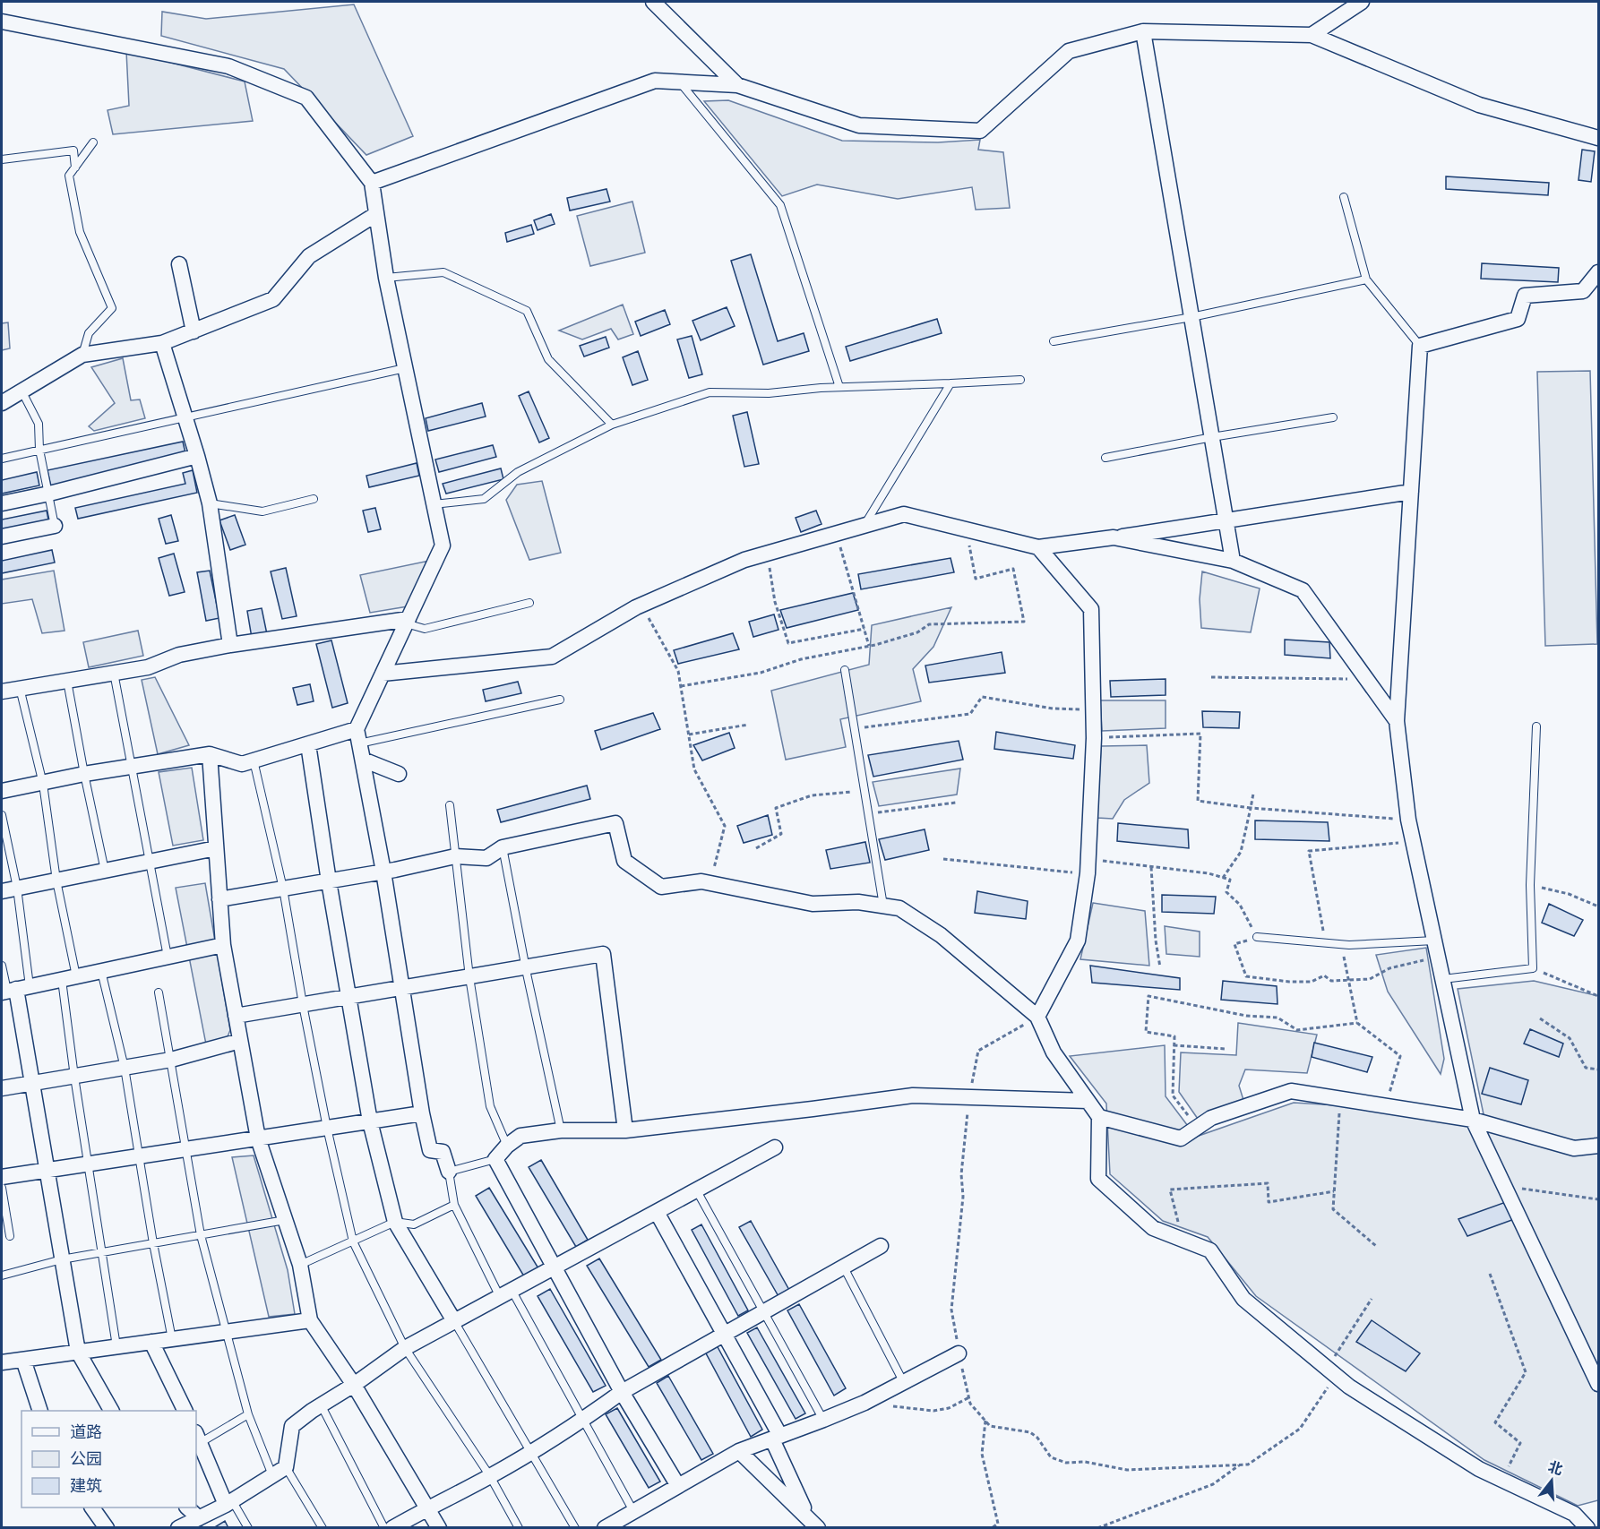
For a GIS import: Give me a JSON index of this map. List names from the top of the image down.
{
  "legend": ["道路", "公园", "建筑"],
  "north": "top"
}
